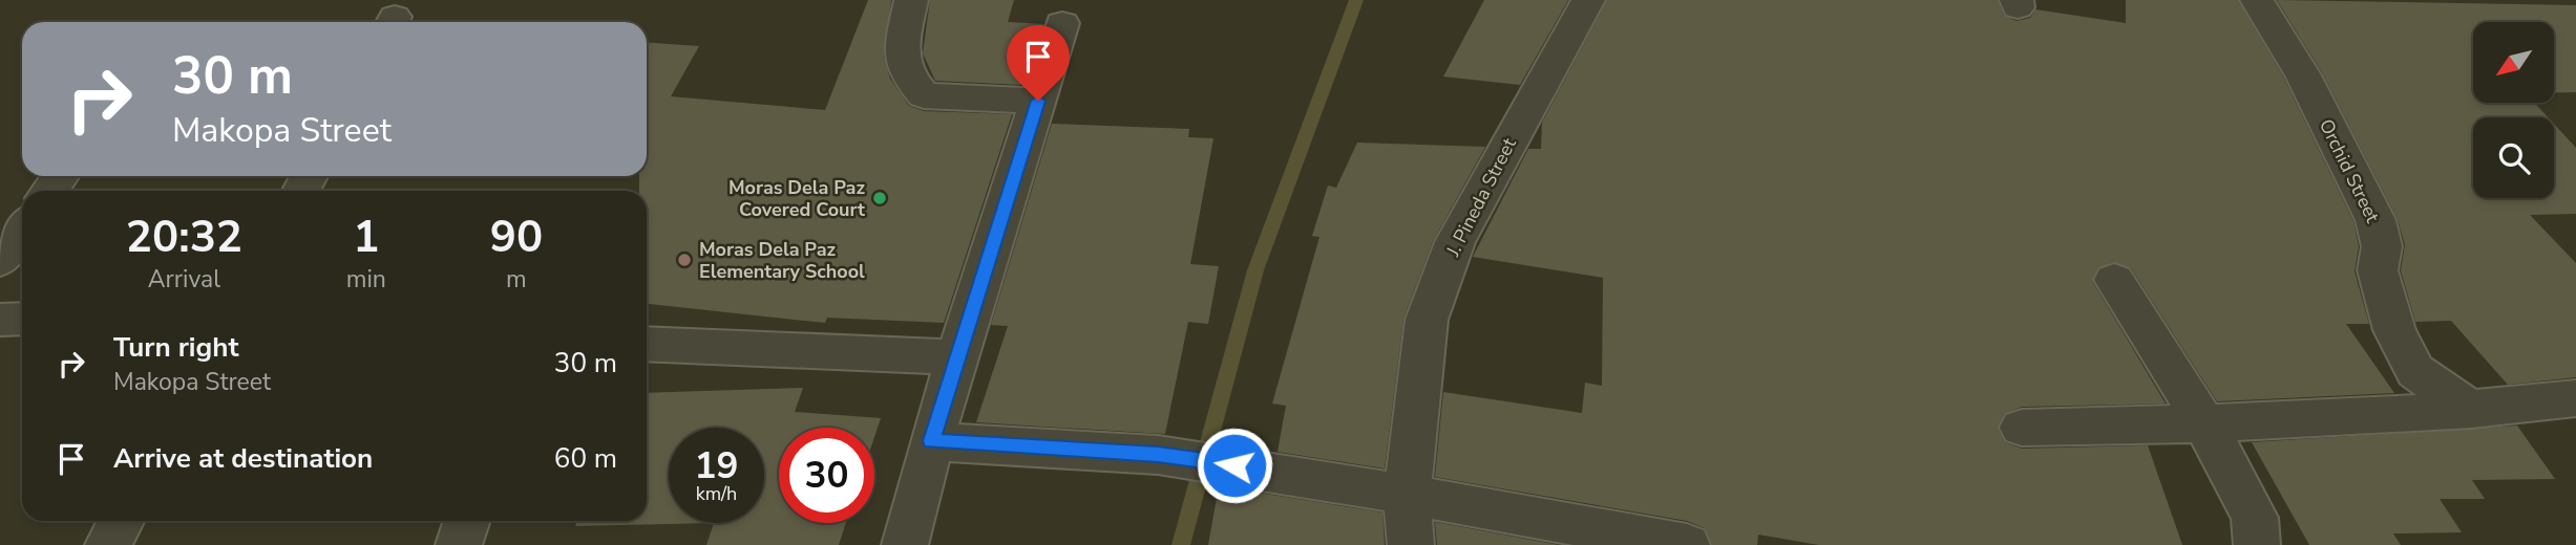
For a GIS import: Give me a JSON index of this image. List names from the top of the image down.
{
  "streets": {
    "street": ["Orchid Street", "J. Pineda Street"]
  },
  "places": ["Moras Dela Paz Covered Court", "Moras Dela Paz Elementary School"],
  "north": "bottom left",
  "page": {
    "turn": ["30 m", "Makopa Street"],
    "eta": [
      "20:32",
      "Arrival",
      "1",
      "min",
      "90",
      "m"
    ],
    "list": [
      {
        "name": "Turn right",
        "note": "Makopa Street",
        "value": "30 m"
      },
      {
        "name": "Arrive at destination",
        "value": "60 m"
      }
    ],
    "speed": "19 km/h",
    "limit": "30"
  }
}
